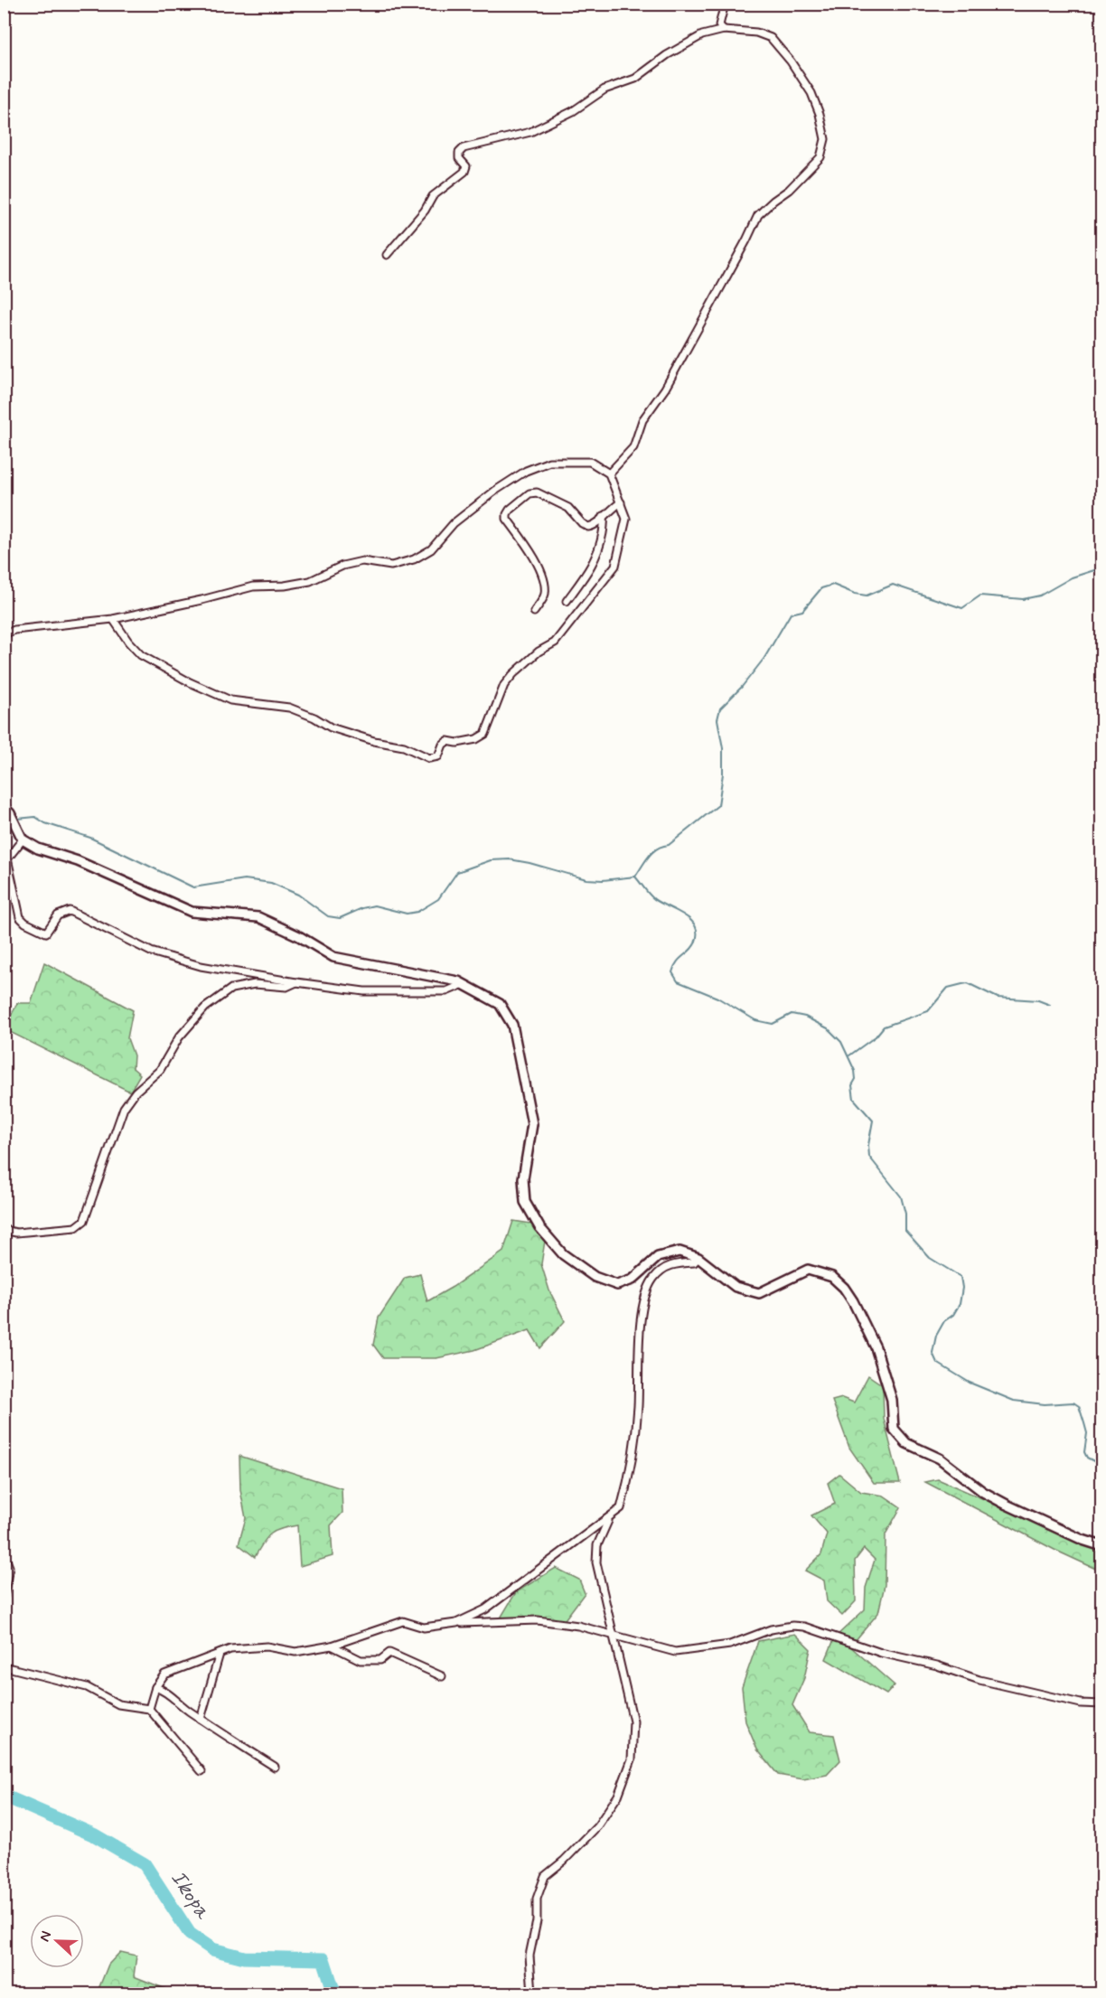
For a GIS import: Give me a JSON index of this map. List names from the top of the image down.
{
  "water": ["Ikopa"],
  "north": "left"
}
